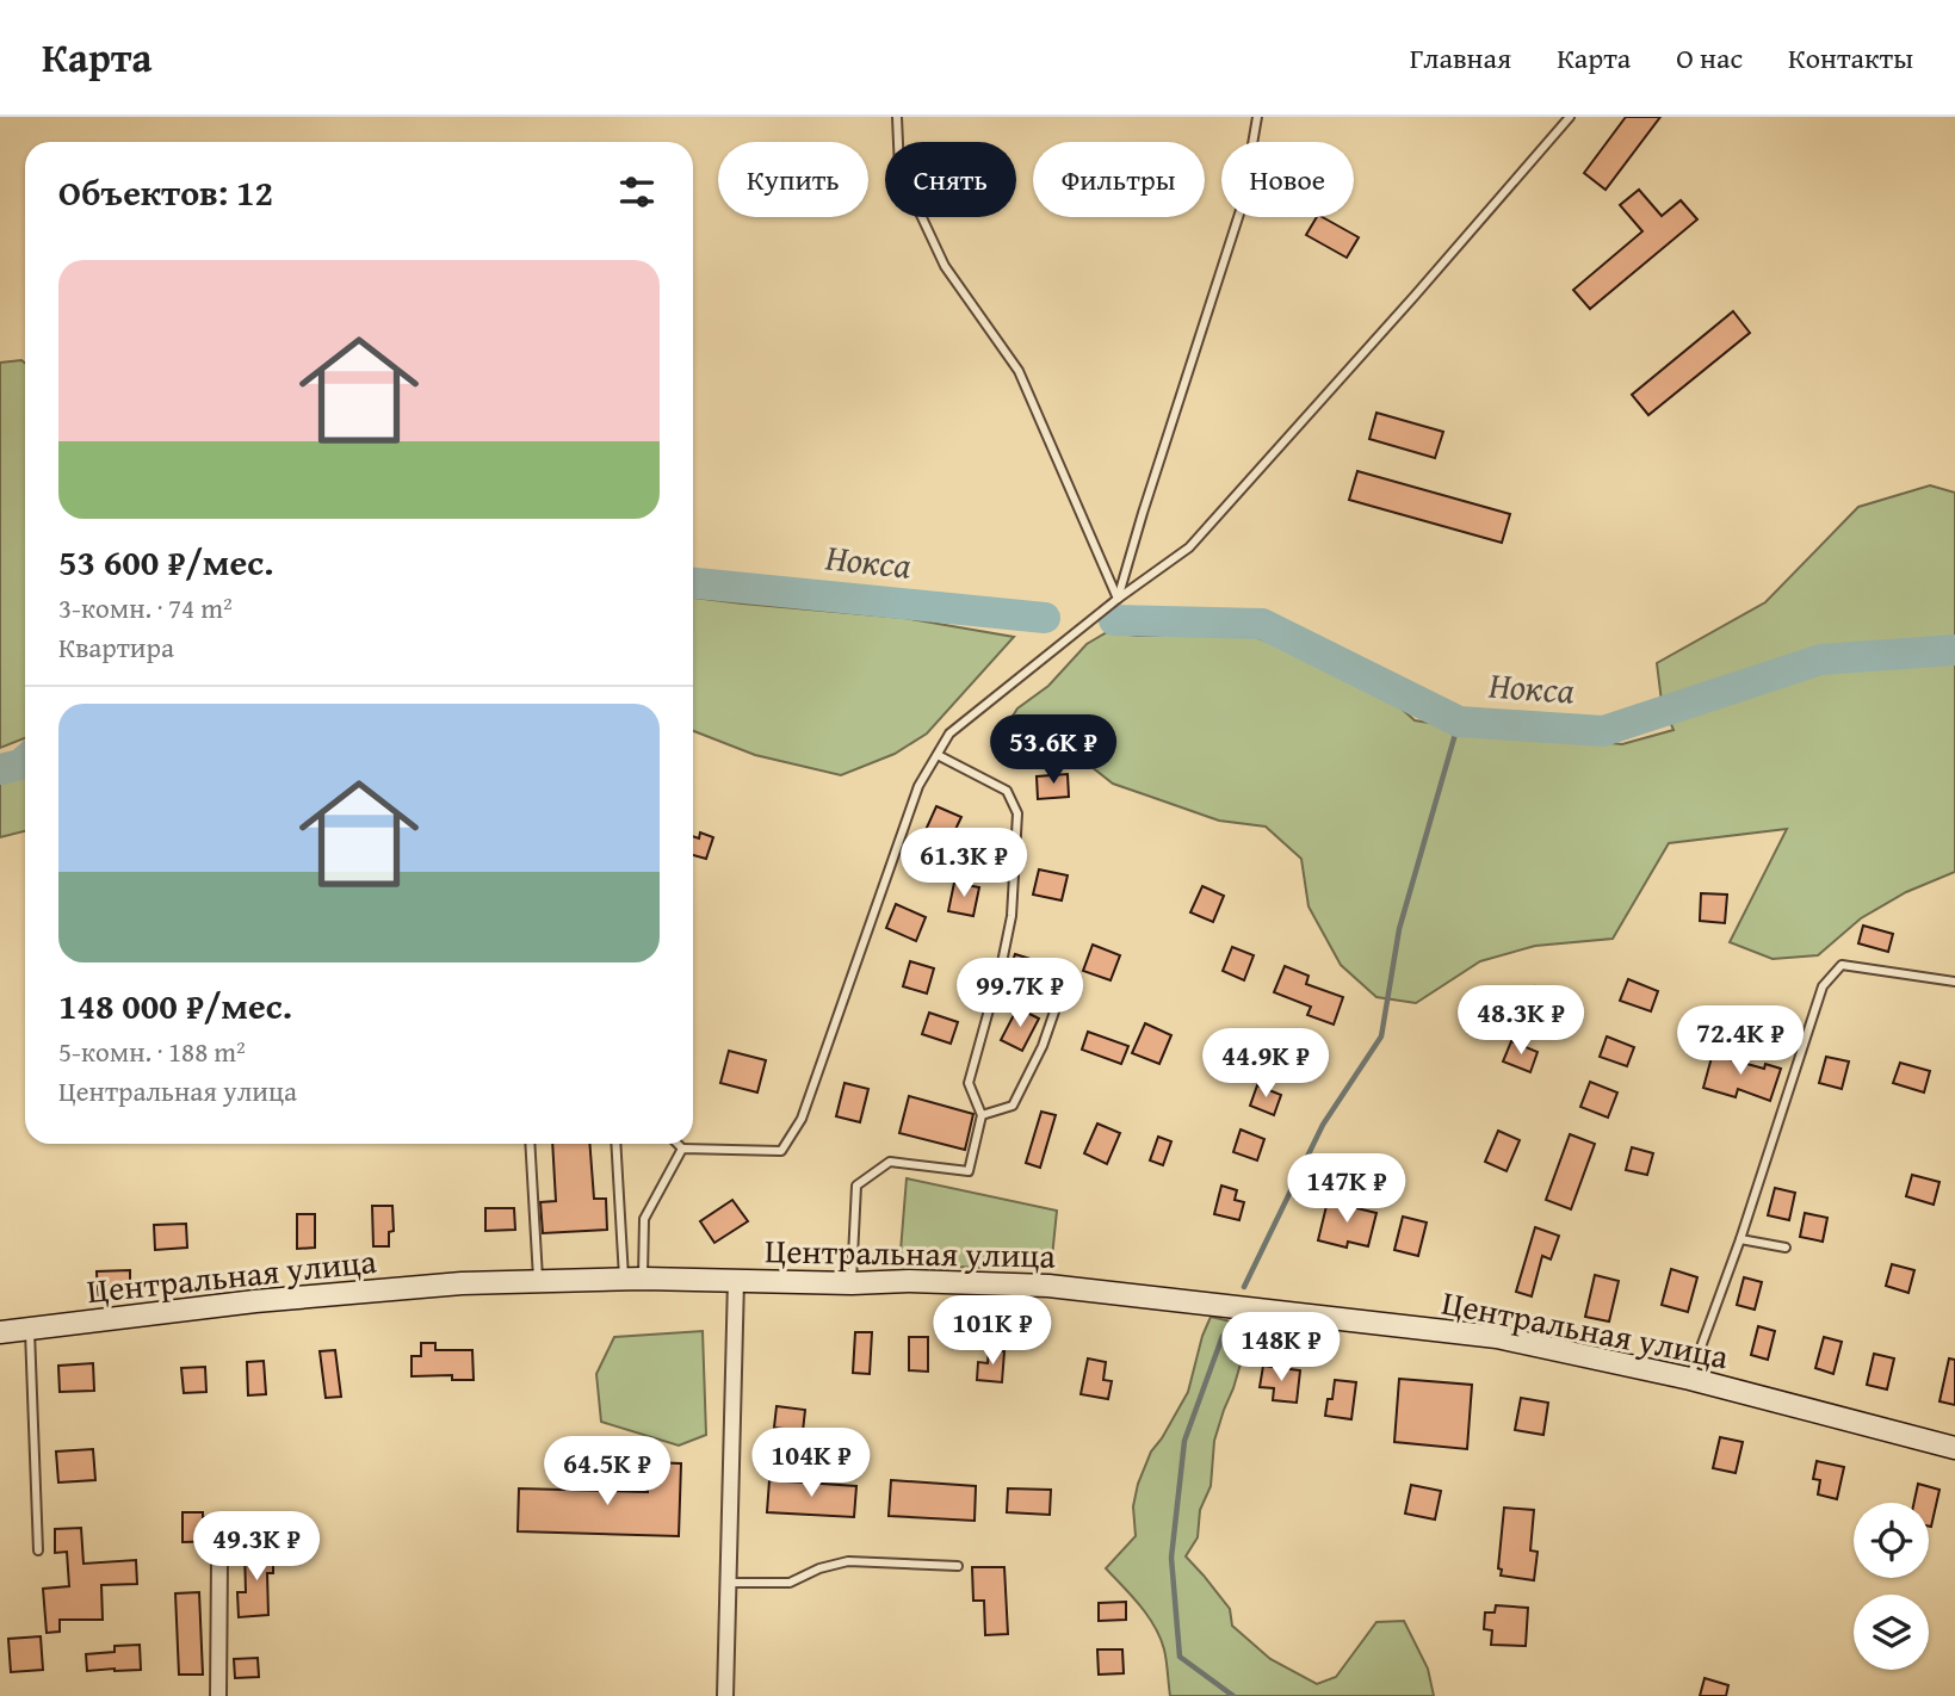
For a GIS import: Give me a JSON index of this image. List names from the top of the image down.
{
  "streets": {
    "street": ["Центральная улица"]
  },
  "water": ["Нокса"],
  "page": {
    "header": "Карта",
    "nav": [
      "Главная",
      "Карта",
      "О нас",
      "Контакты"
    ],
    "chip": [
      "Купить",
      "Снять",
      "Фильтры",
      "Новое"
    ],
    "heading": "Объектов: 12",
    "list": [
      {
        "name": "53 600 ₽/мес.",
        "note": "3-комн. · 74 m² · Квартира"
      },
      {
        "name": "148 000 ₽/мес.",
        "note": "5-комн. · 188 m² · Центральная улица"
      }
    ],
    "price": [
      "53.6K ₽",
      "61.3K ₽",
      "99.7K ₽",
      "48.3K ₽",
      "72.4K ₽",
      "44.9K ₽",
      "147K ₽",
      "101K ₽",
      "148K ₽",
      "104K ₽",
      "64.5K ₽",
      "49.3K ₽"
    ]
  }
}
